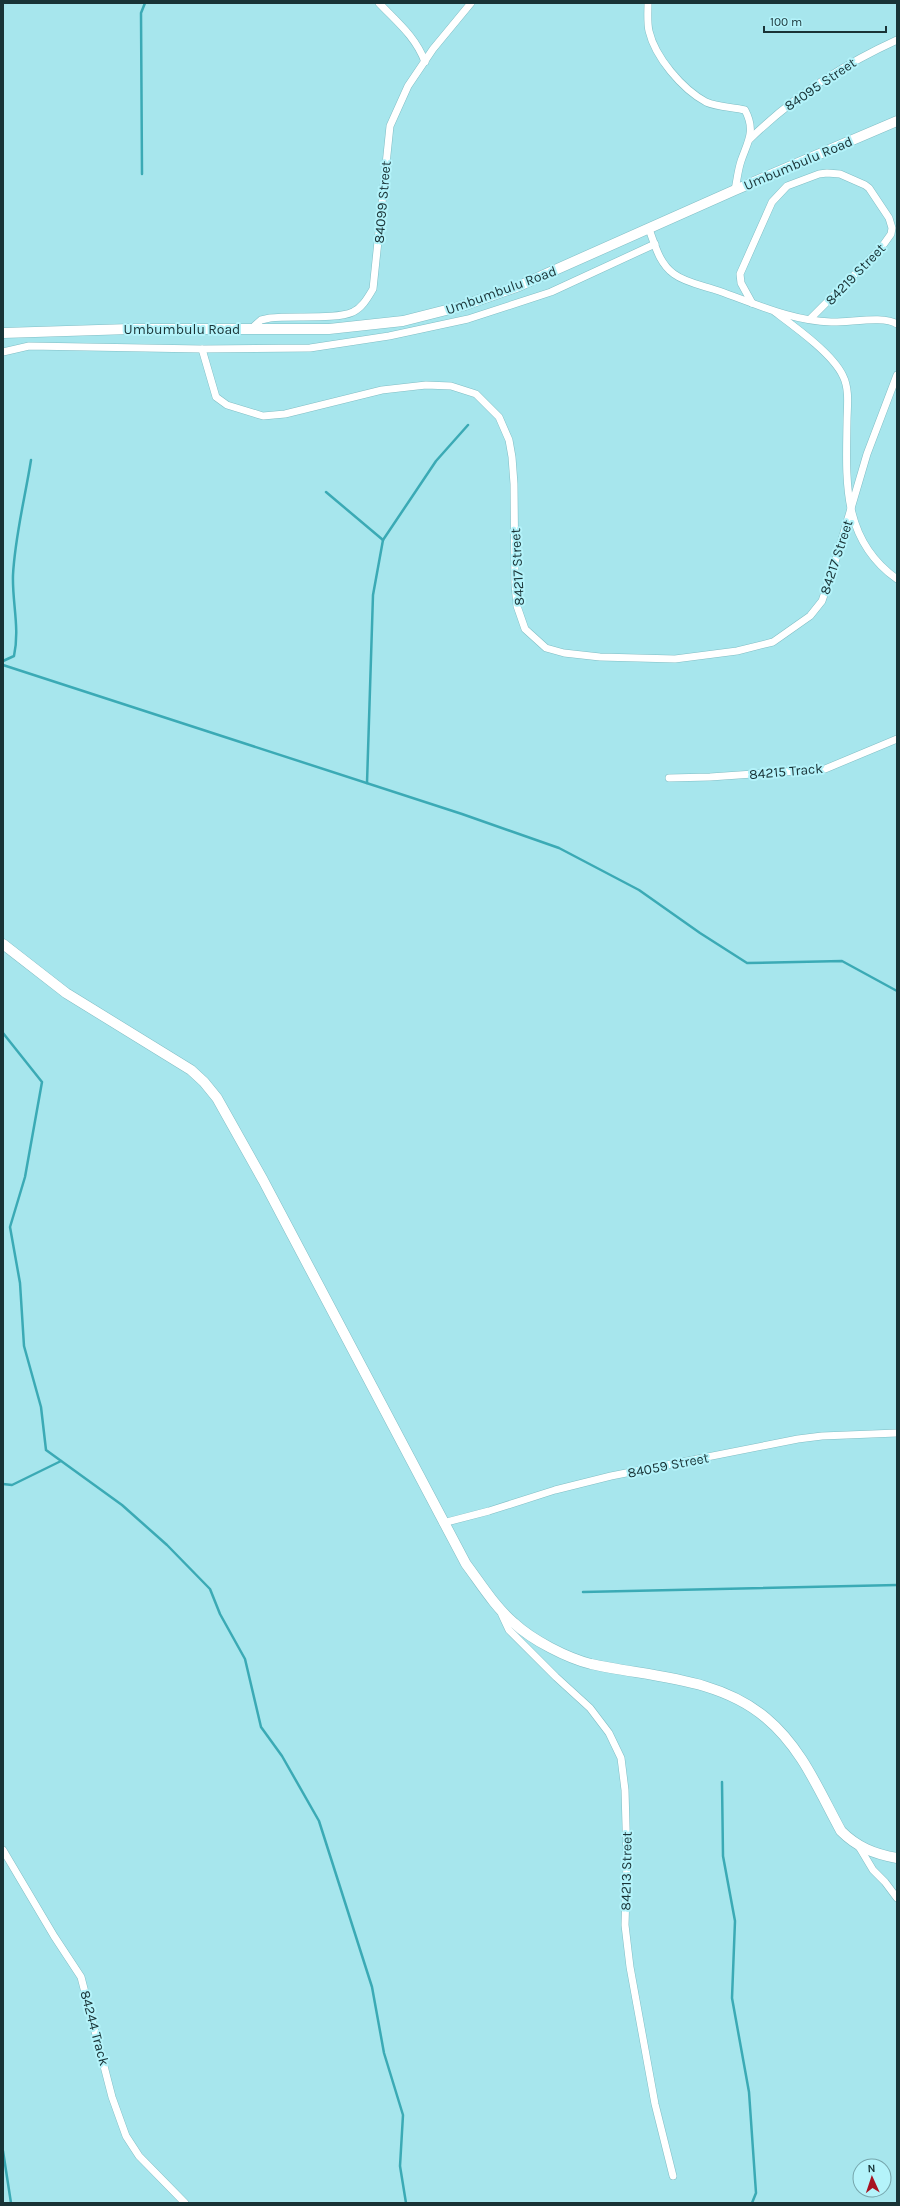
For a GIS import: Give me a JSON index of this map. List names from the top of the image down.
{
  "streets": {
    "street": [
      "84095 Street",
      "Umbumbulu Road",
      "84099 Street",
      "84219 Street",
      "84217 Street",
      "84215 Track",
      "84059 Street",
      "84213 Street",
      "84244 Track"
    ]
  },
  "crossings": [
    ["Umbumbulu Road", "84099 Street"]
  ],
  "scale_bar": "100 m",
  "north": "top"
}
